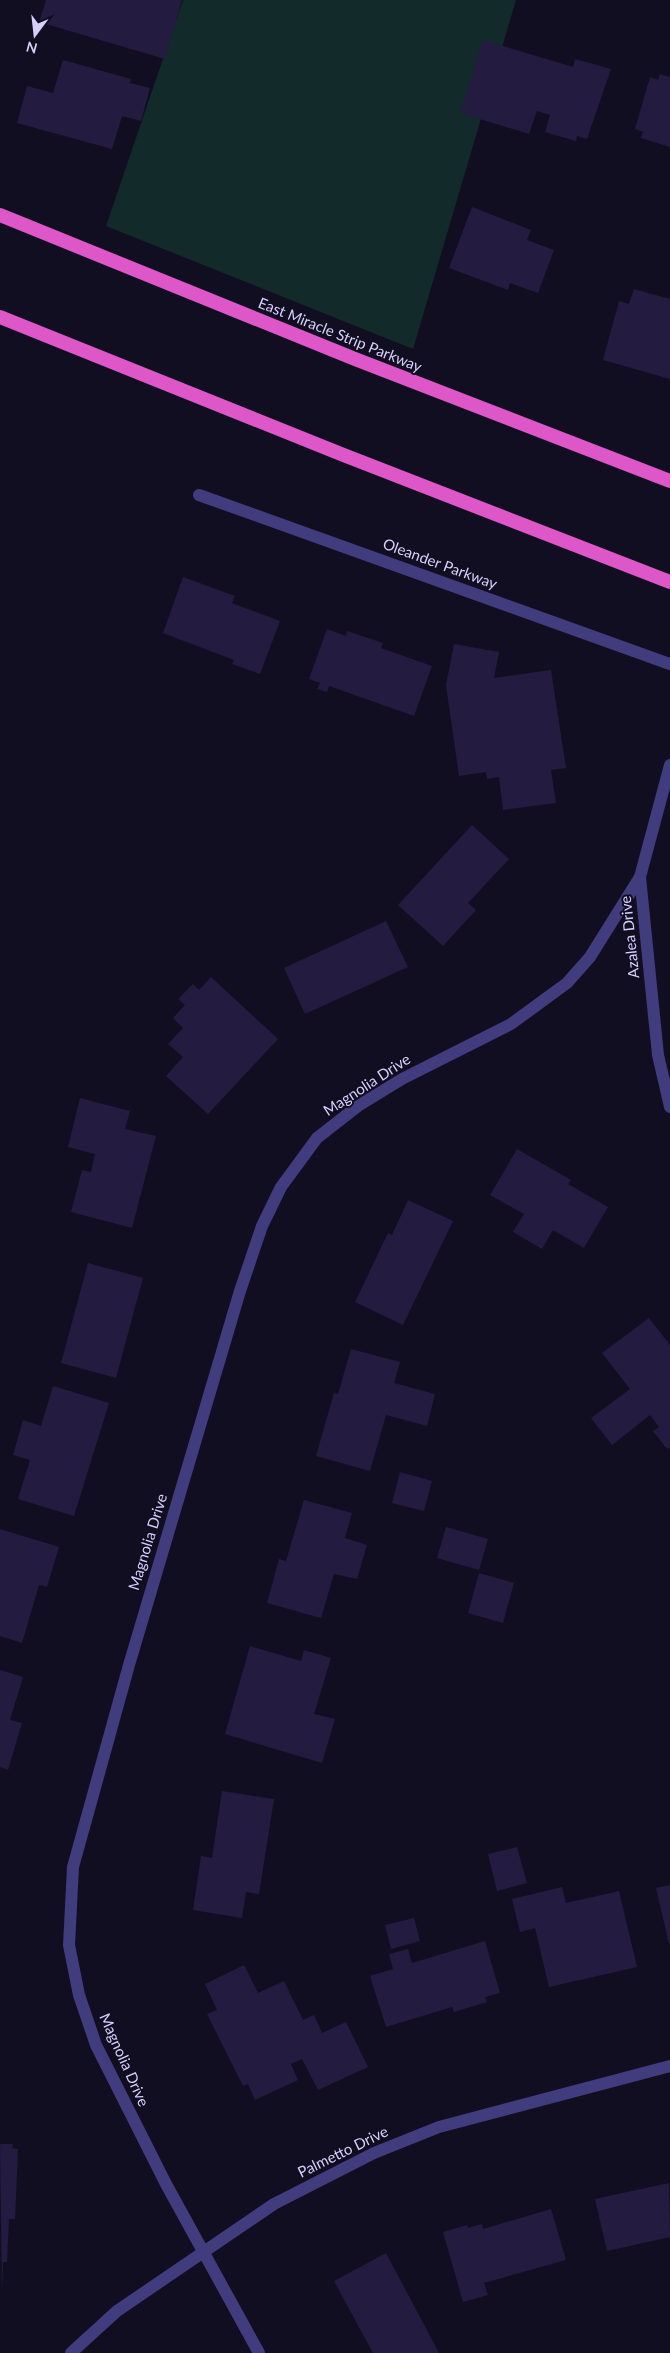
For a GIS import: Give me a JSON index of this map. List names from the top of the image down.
{
  "streets": {
    "highway": ["East Miracle Strip Parkway"],
    "street": [
      "Oleander Parkway",
      "Azalea Drive",
      "Magnolia Drive",
      "Palmetto Drive"
    ]
  },
  "crossings": [
    ["Azalea Drive", "Magnolia Drive"],
    ["Magnolia Drive", "Palmetto Drive"]
  ],
  "north": "bottom"
}
